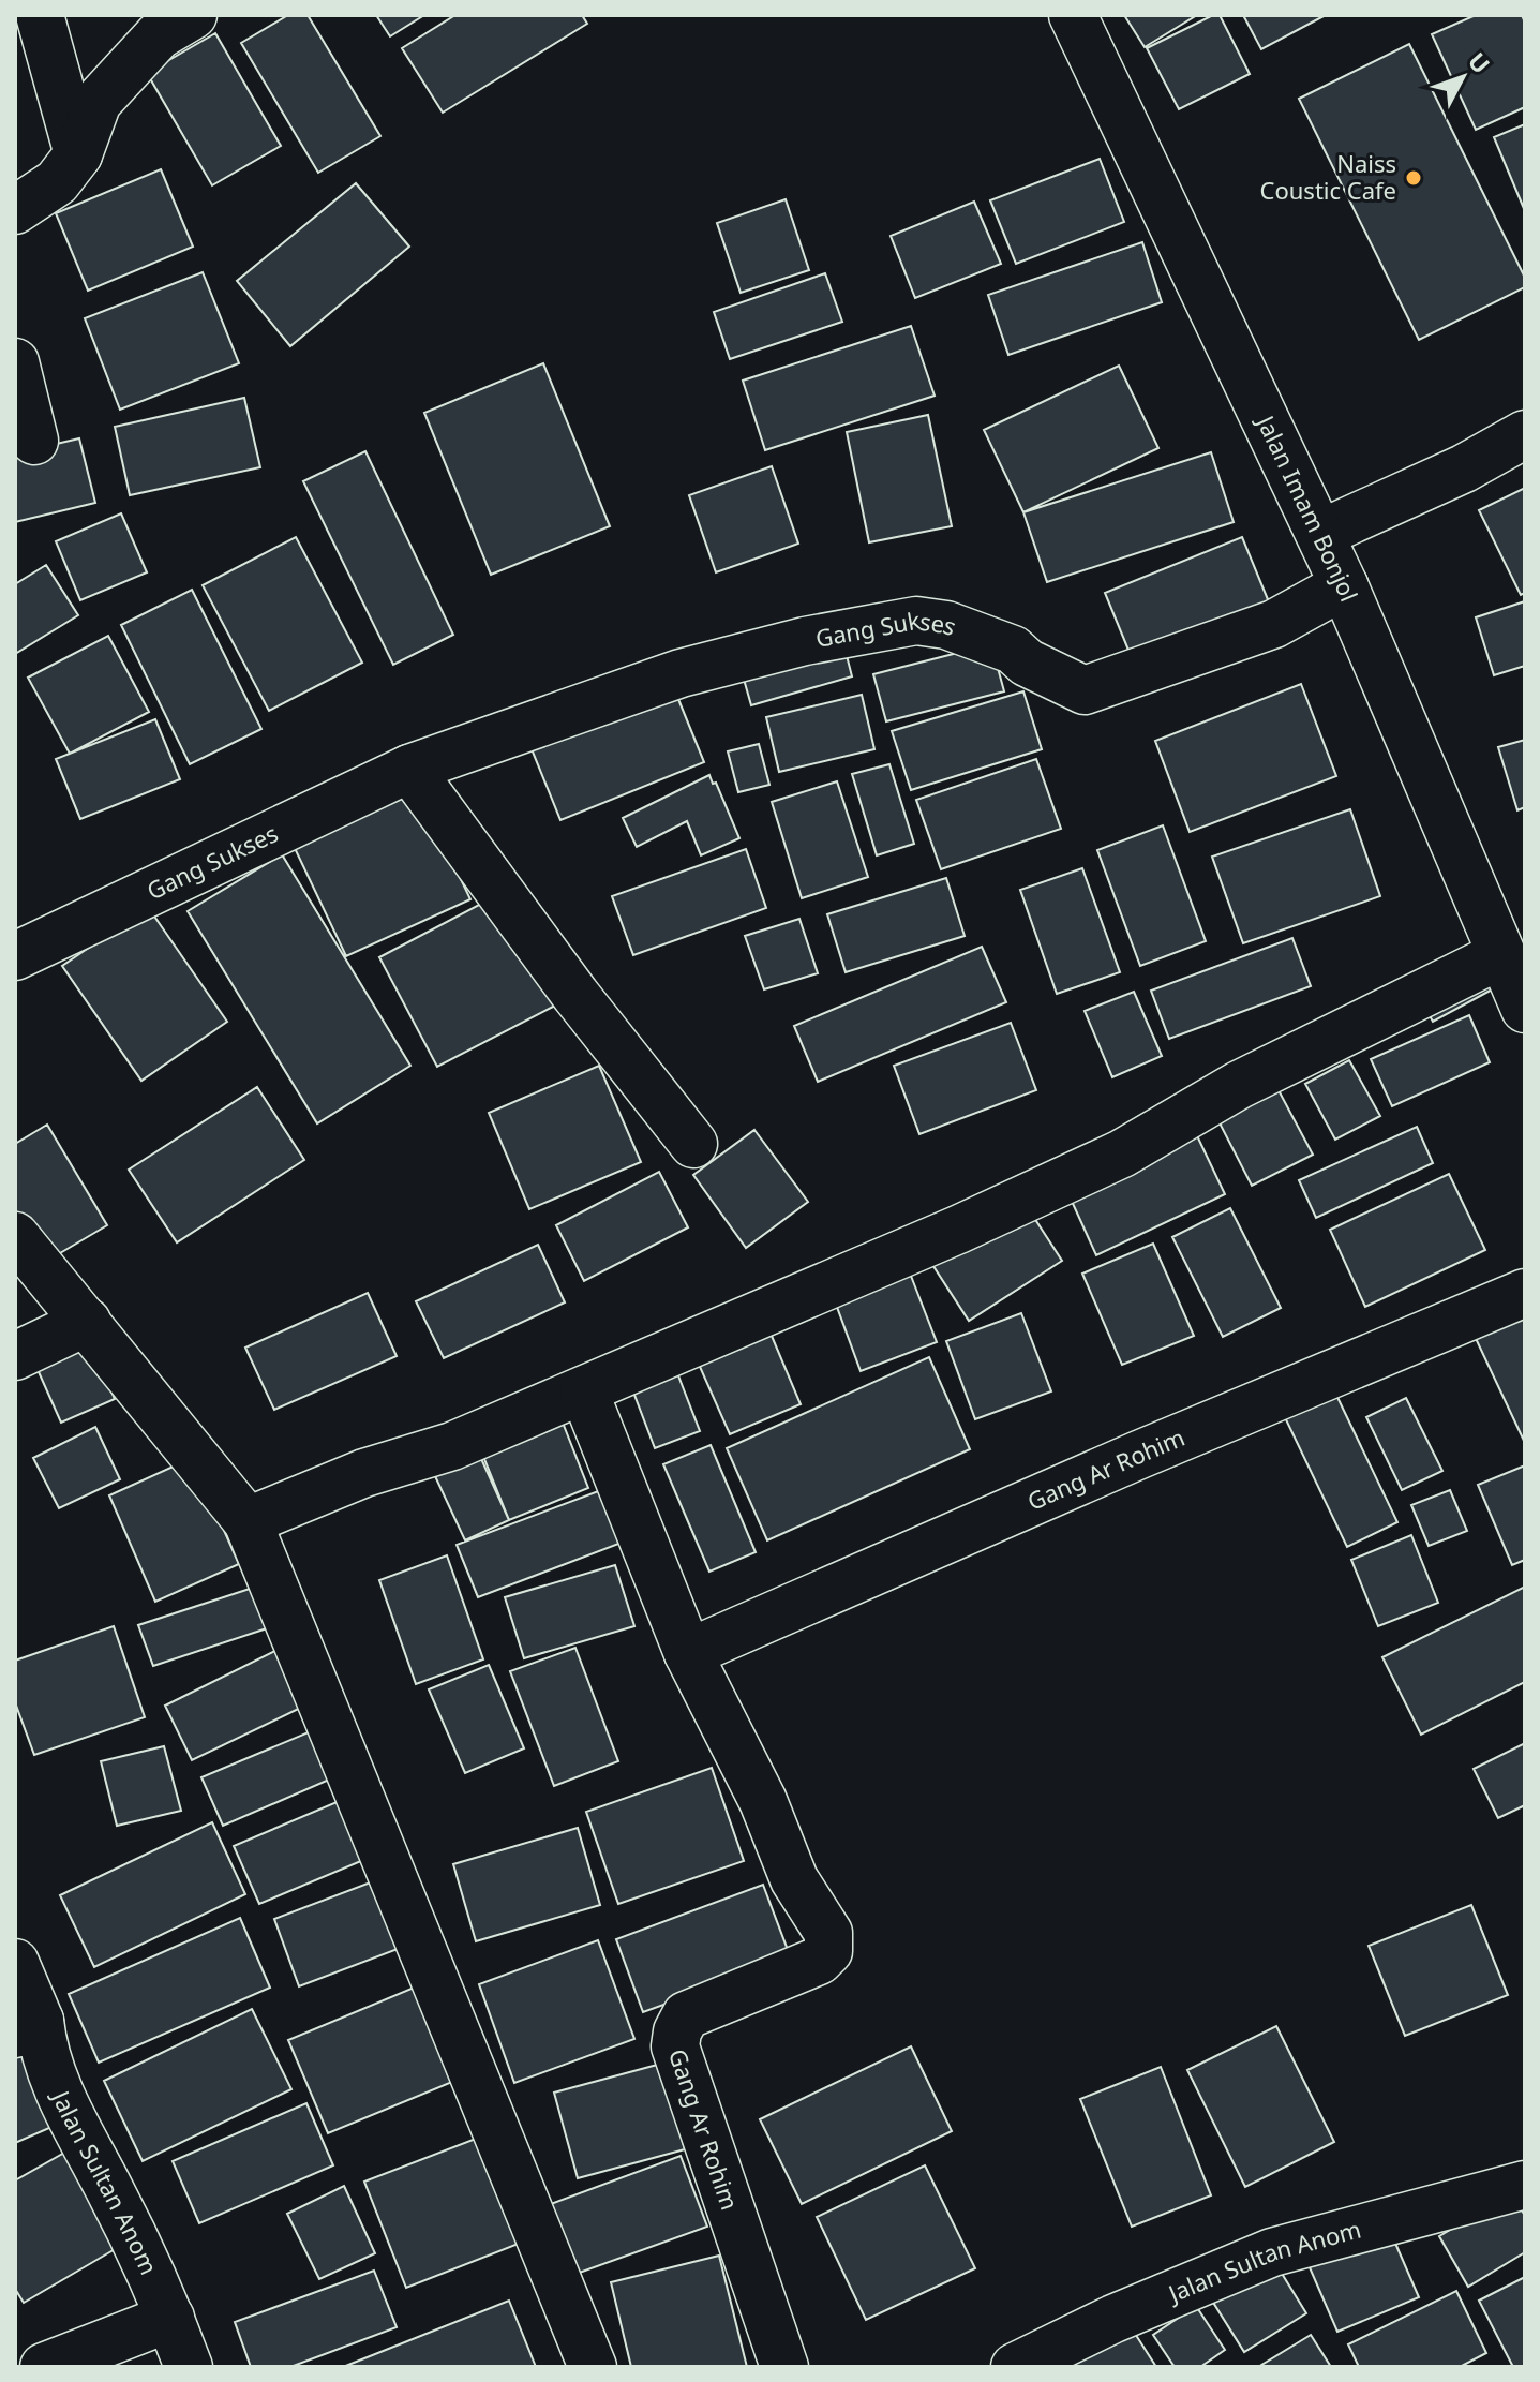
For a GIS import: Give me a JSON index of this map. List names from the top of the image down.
{
  "streets": {
    "main road": [
      "Jalan Imam Bonjol",
      "Gang Sukses",
      "Gang Ar Rohim",
      "Jalan Sultan Anom"
    ]
  },
  "crossings": [
    ["Jalan Imam Bonjol", "Gang Sukses"]
  ],
  "places": ["Naiss Coustic Cafe"],
  "north": "top right"
}
